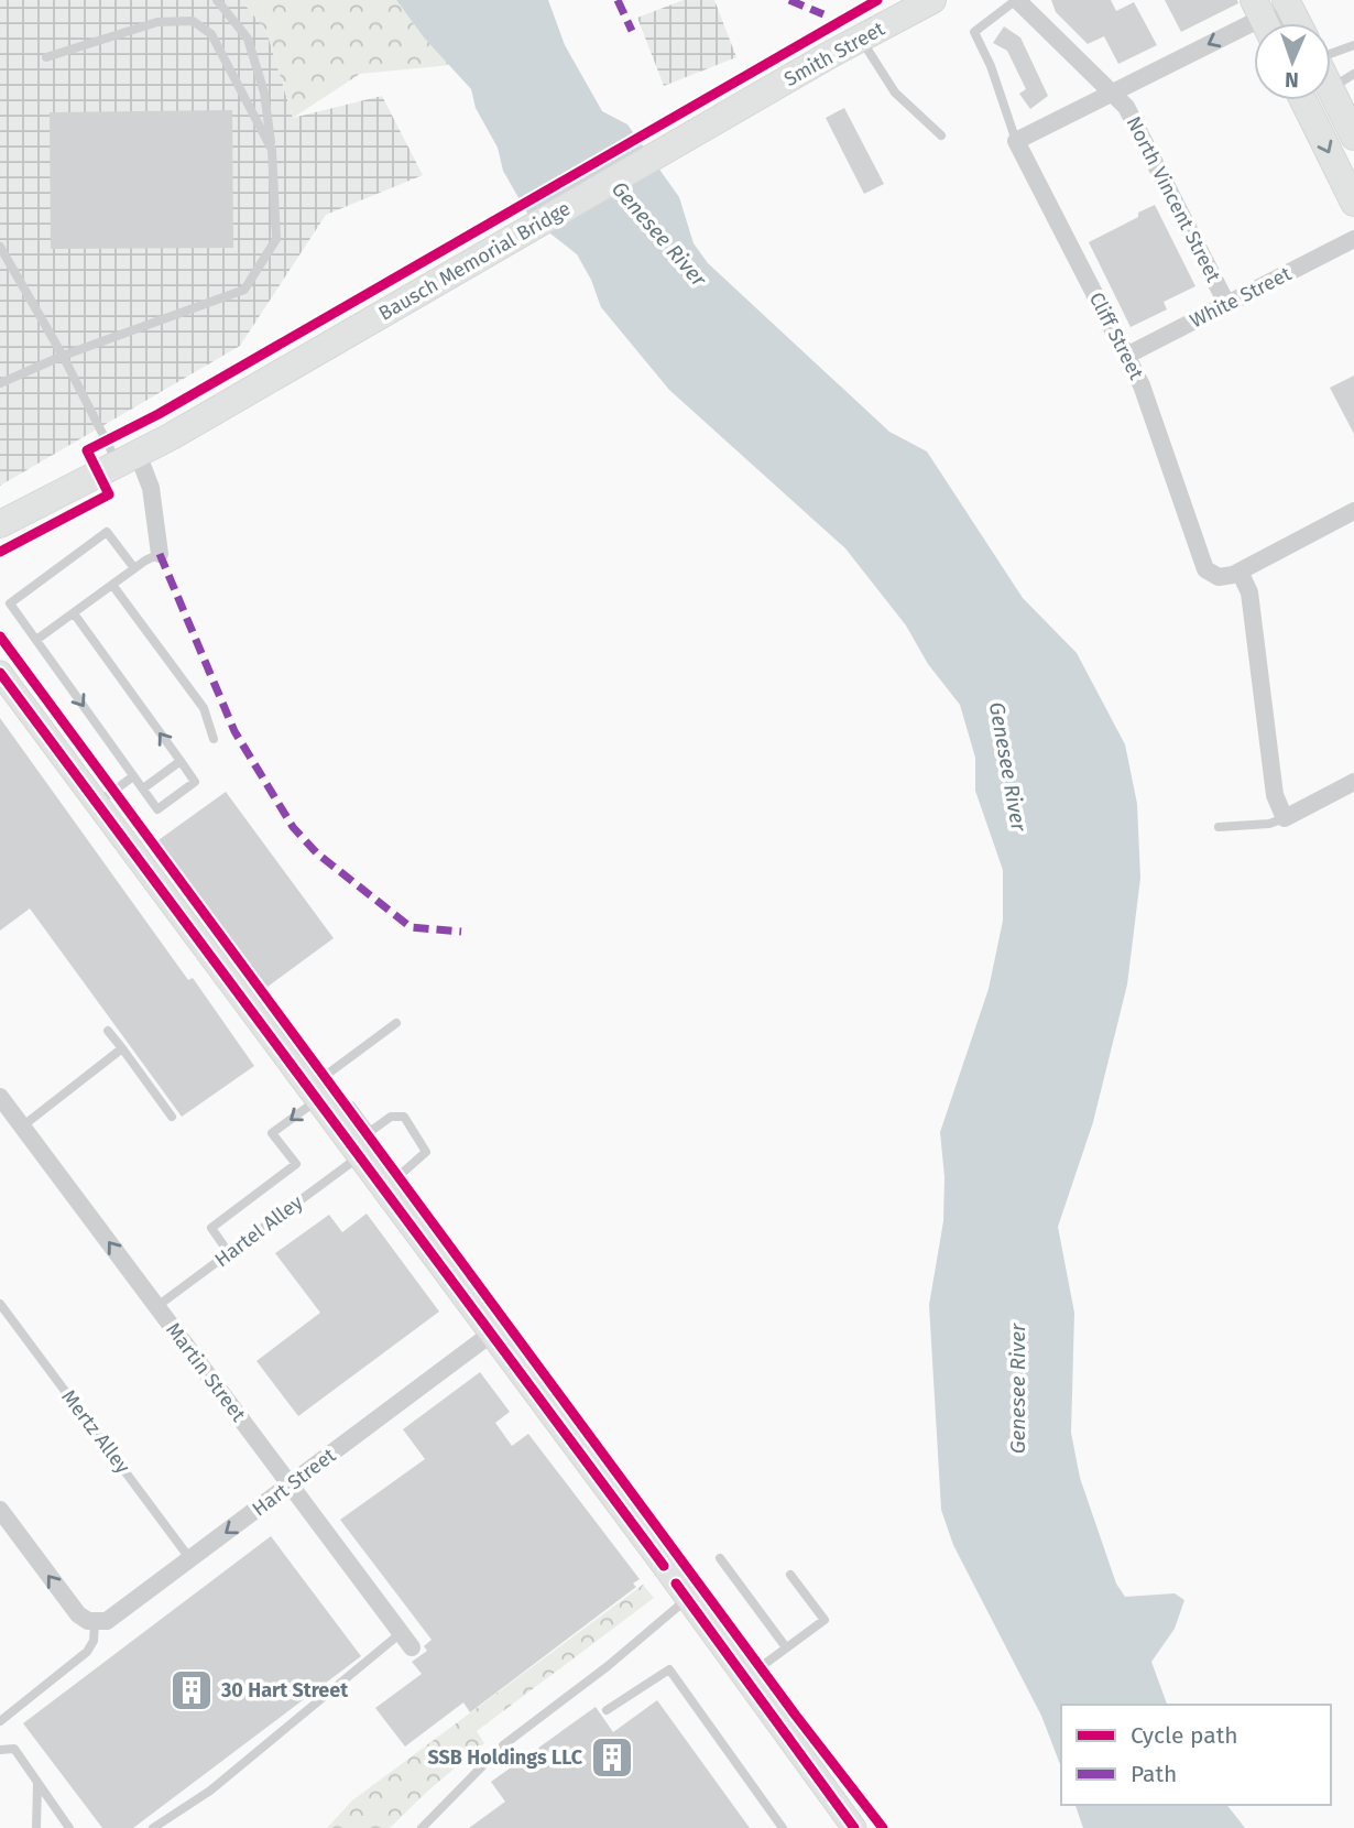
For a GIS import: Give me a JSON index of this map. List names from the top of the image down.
{
  "streets": {
    "main road": ["Smith Street", "Bausch Memorial Bridge"],
    "street": [
      "North Vincent Street",
      "White Street",
      "Cliff Street",
      "Martin Street",
      "Hart Street"
    ],
    "lane": ["Hartel Alley", "Mertz Alley"]
  },
  "crossings": [
    ["Smith Street", "Bausch Memorial Bridge"],
    ["North Vincent Street", "White Street"],
    ["White Street", "Cliff Street"],
    ["Hartel Alley", "Martin Street"],
    ["Martin Street", "Hart Street"],
    ["Mertz Alley", "Hart Street"]
  ],
  "water": ["Genesee River"],
  "places": {
    "building": ["30 Hart Street", "SSB Holdings LLC"]
  },
  "legend": ["Cycle path", "Path"],
  "north": "bottom"
}
